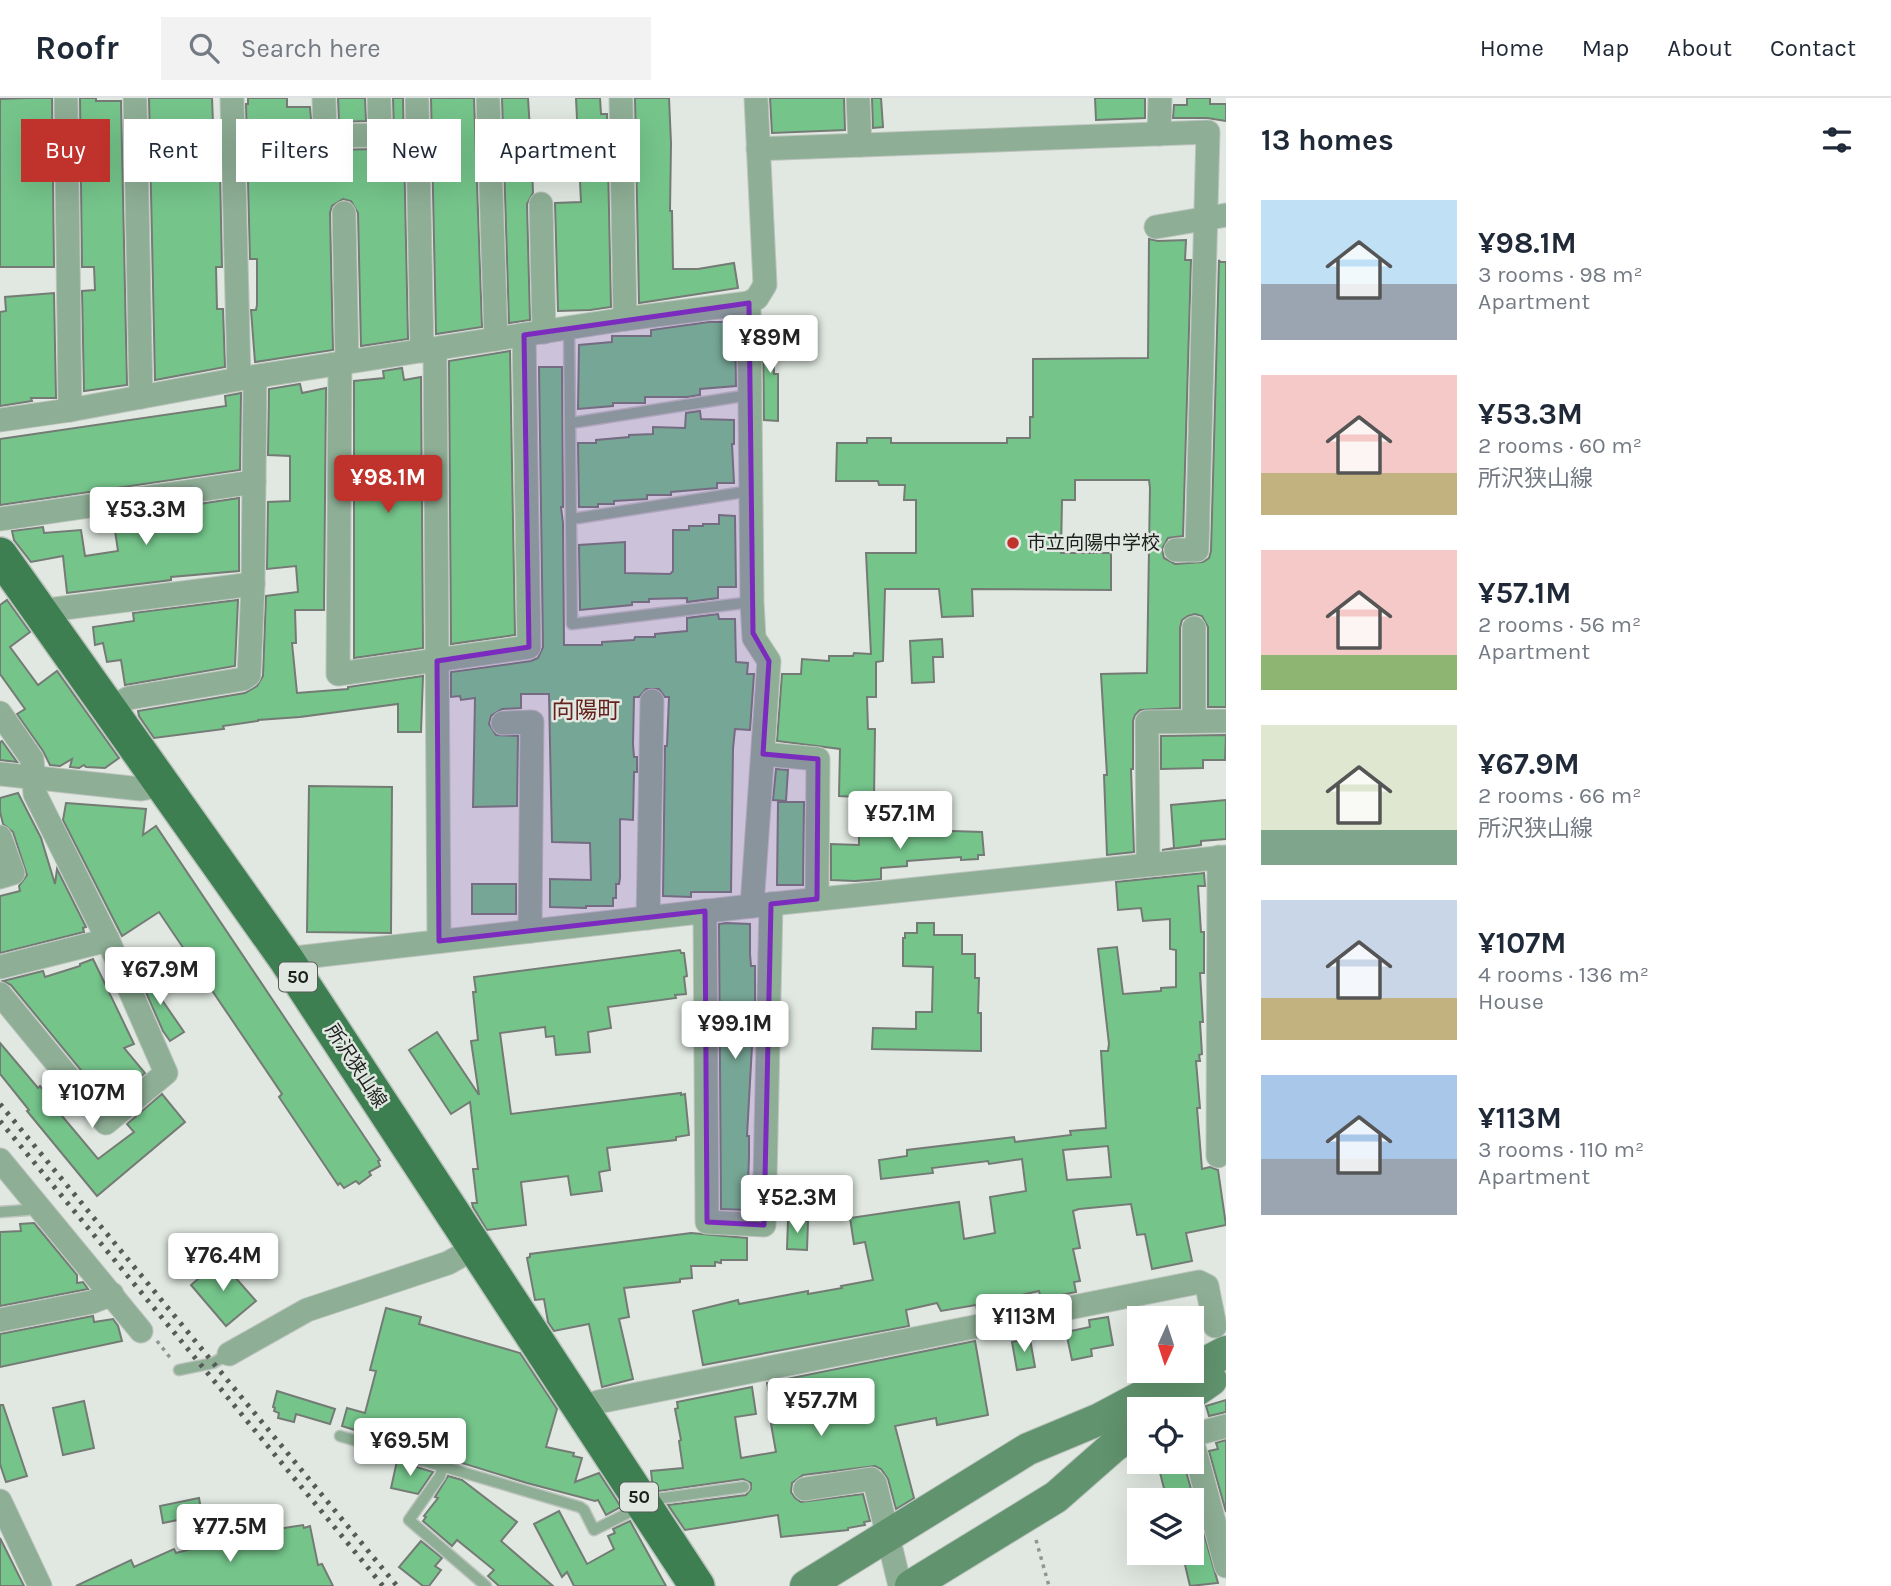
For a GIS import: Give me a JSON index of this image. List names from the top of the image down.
{
  "streets": {
    "main road": ["50", "所沢狭山線"]
  },
  "districts": ["向陽町"],
  "places": ["市立向陽中学校"],
  "north": "bottom",
  "page": {
    "header": "Roofr",
    "search": "Search here",
    "nav": [
      "Home",
      "Map",
      "About",
      "Contact"
    ],
    "heading": "13 homes",
    "chip": [
      "Buy",
      "Rent",
      "Filters",
      "New",
      "Apartment"
    ],
    "list": [
      {
        "name": "¥98.1M",
        "note": "3 rooms · 98 m² · Apartment"
      },
      {
        "name": "¥53.3M",
        "note": "2 rooms · 60 m² · 所沢狭山線"
      },
      {
        "name": "¥57.1M",
        "note": "2 rooms · 56 m² · Apartment"
      },
      {
        "name": "¥67.9M",
        "note": "2 rooms · 66 m² · 所沢狭山線"
      },
      {
        "name": "¥107M",
        "note": "4 rooms · 136 m² · House"
      },
      {
        "name": "¥113M",
        "note": "3 rooms · 110 m² · Apartment"
      }
    ],
    "price": [
      "¥89M",
      "¥98.1M",
      "¥53.3M",
      "¥57.1M",
      "¥67.9M",
      "¥99.1M",
      "¥107M",
      "¥52.3M",
      "¥76.4M",
      "¥113M",
      "¥57.7M",
      "¥69.5M",
      "¥77.5M"
    ]
  }
}
